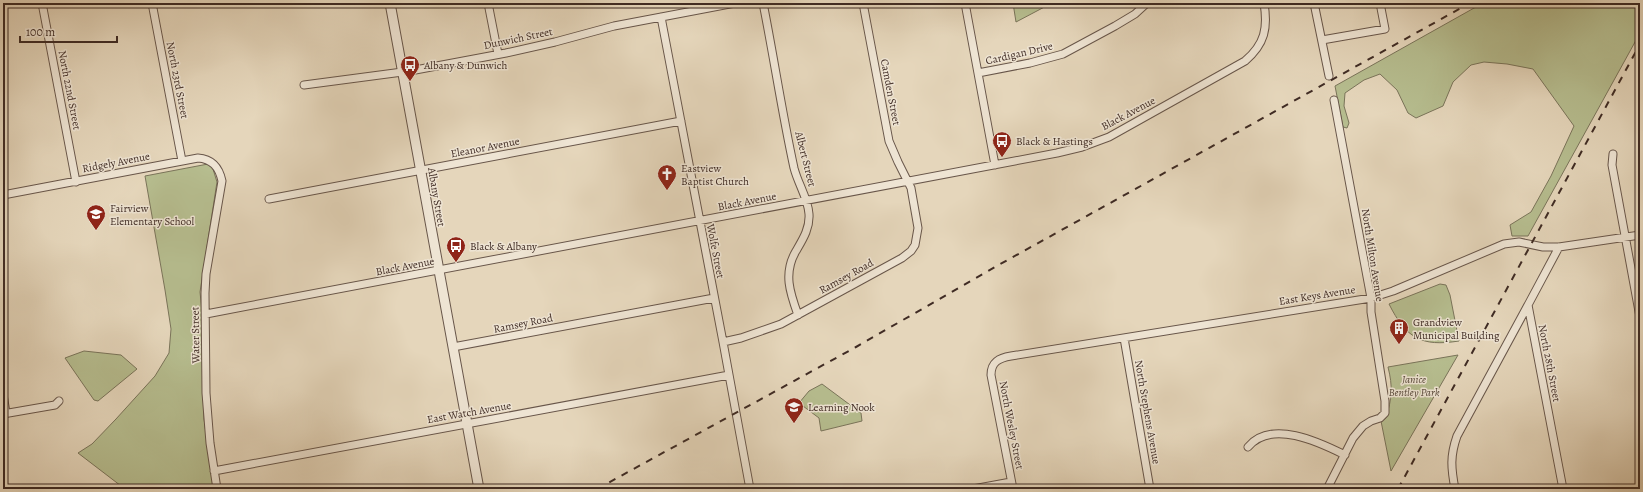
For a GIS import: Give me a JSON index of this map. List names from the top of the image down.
{
  "streets": {
    "street": [
      "Dunwich Street",
      "Cardigan Drive",
      "North 23rd Street",
      "North 22nd Street",
      "Camden Street",
      "Black Avenue",
      "Eleanor Avenue",
      "Albert Street",
      "Ridgely Avenue",
      "Albany Street",
      "Wolfe Street",
      "North Milton Avenue",
      "Ramsey Road",
      "East Keys Avenue",
      "Water Street",
      "North 28th Street",
      "East Watch Avenue",
      "North Stephens Avenue",
      "North Wesley Street"
    ]
  },
  "crossings": [
    ["Dunwich Street", "Albany Street"],
    ["Dunwich Street", "Wolfe Street"],
    ["North 23rd Street", "Ridgely Avenue"],
    ["North 22nd Street", "Ridgely Avenue"],
    ["Camden Street", "Black Avenue"],
    ["Camden Street", "Ramsey Road"],
    ["Black Avenue", "Albert Street"],
    ["Black Avenue", "Albany Street"],
    ["Black Avenue", "Wolfe Street"],
    ["Black Avenue", "Ramsey Road"],
    ["Black Avenue", "Water Street"],
    ["Eleanor Avenue", "Albany Street"],
    ["Eleanor Avenue", "Wolfe Street"],
    ["Albert Street", "Ramsey Road"],
    ["Ridgely Avenue", "Water Street"],
    ["Albany Street", "Ramsey Road"],
    ["Albany Street", "East Watch Avenue"],
    ["Wolfe Street", "Ramsey Road"],
    ["Wolfe Street", "East Watch Avenue"],
    ["North Milton Avenue", "East Keys Avenue"],
    ["East Keys Avenue", "North Stephens Avenue"],
    ["East Keys Avenue", "North Wesley Street"],
    ["Water Street", "East Watch Avenue"]
  ],
  "parks": ["Janice Bentley Park"],
  "places": {
    "bus stop": ["Albany & Dunwich", "Black & Hastings", "Black & Albany"],
    "church": ["Eastview Baptist Church"],
    "school or university": ["Fairview Elementary School", "Learning Nook"],
    "building": ["Grandview Municipal Building"]
  },
  "scale_bar": "100 m"
}
